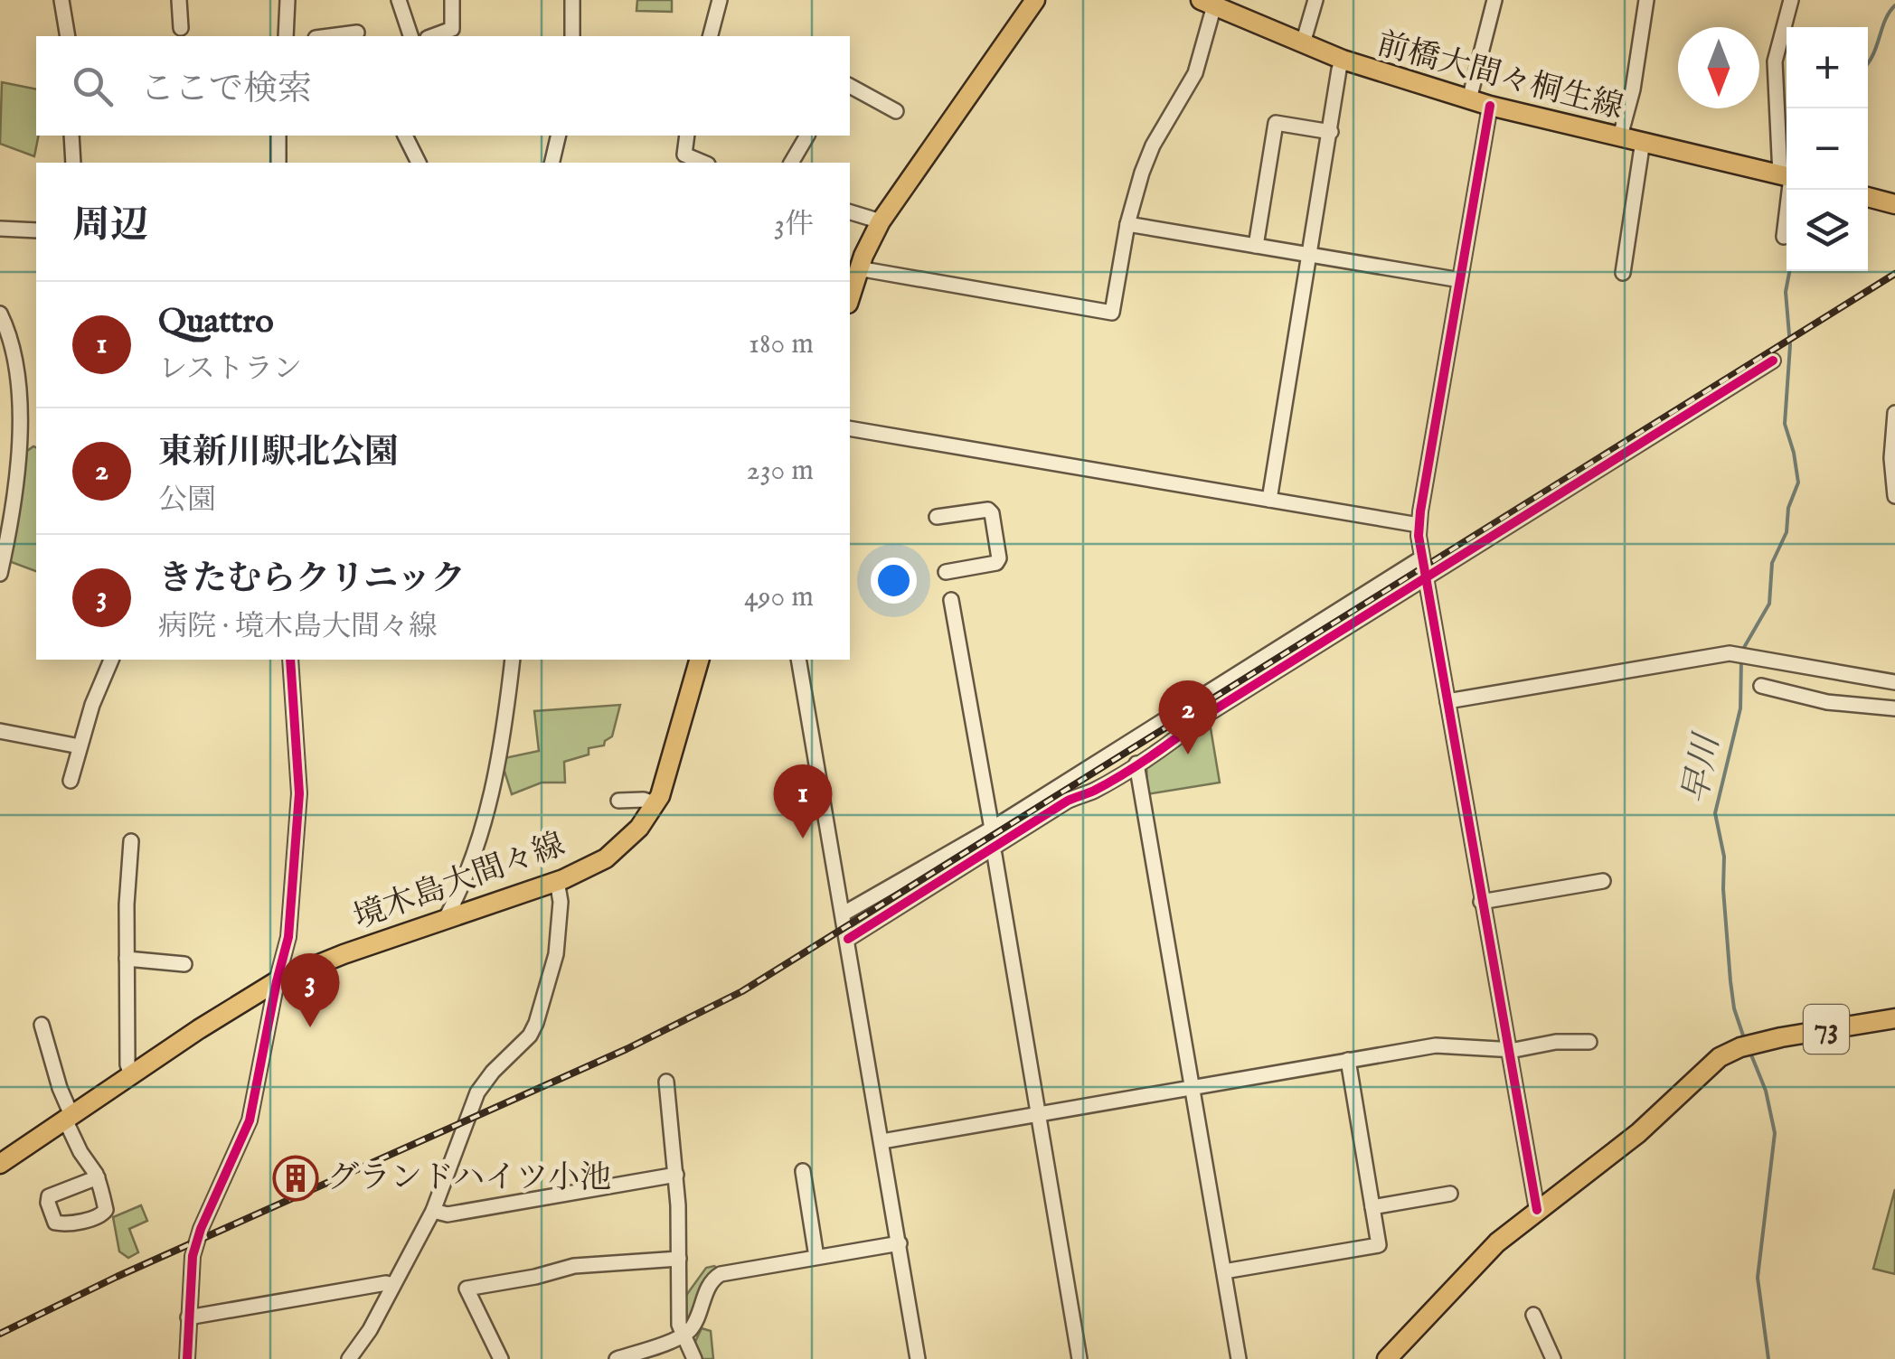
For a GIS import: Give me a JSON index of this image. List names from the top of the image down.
{
  "streets": {
    "main road": ["前橋大間々桐生線", "境木島大間々線", "73"]
  },
  "water": ["早川"],
  "places": {
    "building": ["グランドハイツ小池"]
  },
  "north": "bottom",
  "page": {
    "map_buttons": ["+", "−"],
    "search": "ここで検索",
    "heading": ["周辺", "3件"],
    "list": [
      {
        "mark": "1",
        "name": "Quattro",
        "note": "レストラン",
        "value": "180 m"
      },
      {
        "mark": "2",
        "name": "東新川駅北公園",
        "note": "公園",
        "value": "230 m"
      },
      {
        "mark": "3",
        "name": "きたむらクリニック",
        "note": "病院 · 境木島大間々線",
        "value": "490 m"
      }
    ],
    "pins": ["2", "1", "3"]
  }
}
